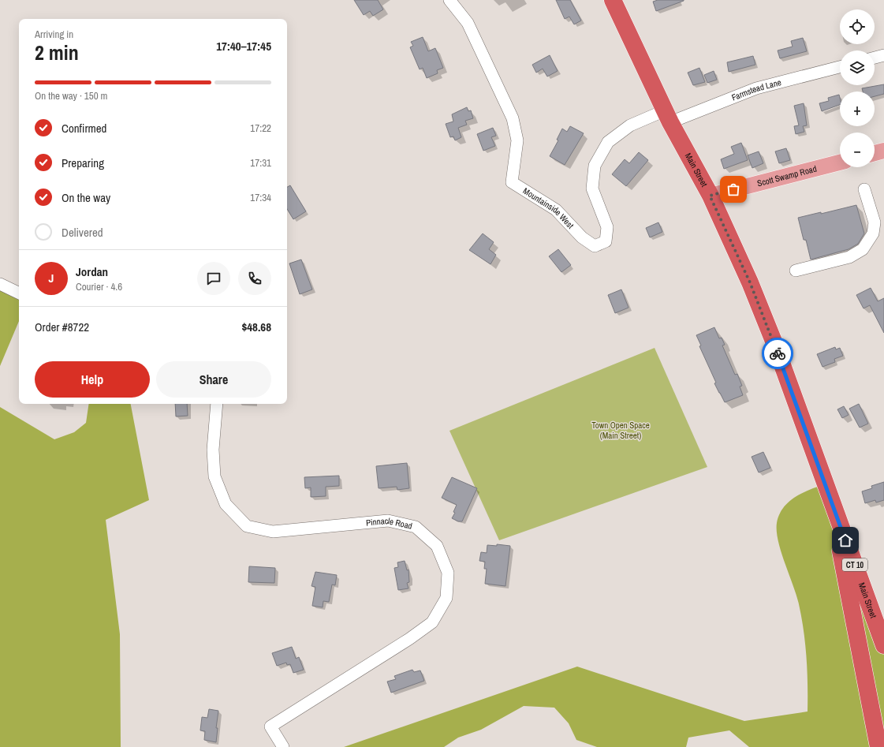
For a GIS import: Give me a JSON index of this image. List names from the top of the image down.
{
  "streets": {
    "highway": ["Main Street", "CT 10"],
    "main road": ["Scott Swamp Road"],
    "street": ["Farmstead Lane", "Mountainside West", "Pinnacle Road"]
  },
  "crossings": [
    ["Farmstead Lane", "Main Street"],
    ["Farmstead Lane", "Mountainside West"],
    ["Main Street", "Scott Swamp Road"],
    ["Main Street", "Mountainside West"]
  ],
  "parks": ["Town Open Space (Main Street)"],
  "page": {
    "map_buttons": ["+", "−"],
    "heading": ["2 min", "Arriving in", "17:40–17:45"],
    "panel": [
      "Jordan",
      "Courier · 4.6",
      "Order #8722",
      "$48.68"
    ],
    "bar": "On the way · 150 m",
    "list": [
      ["Confirmed", "17:22"],
      ["Preparing", "17:31"],
      ["On the way", "17:34"],
      "Delivered"
    ],
    "round": "J",
    "buttons": ["Help", "Share"]
  }
}
